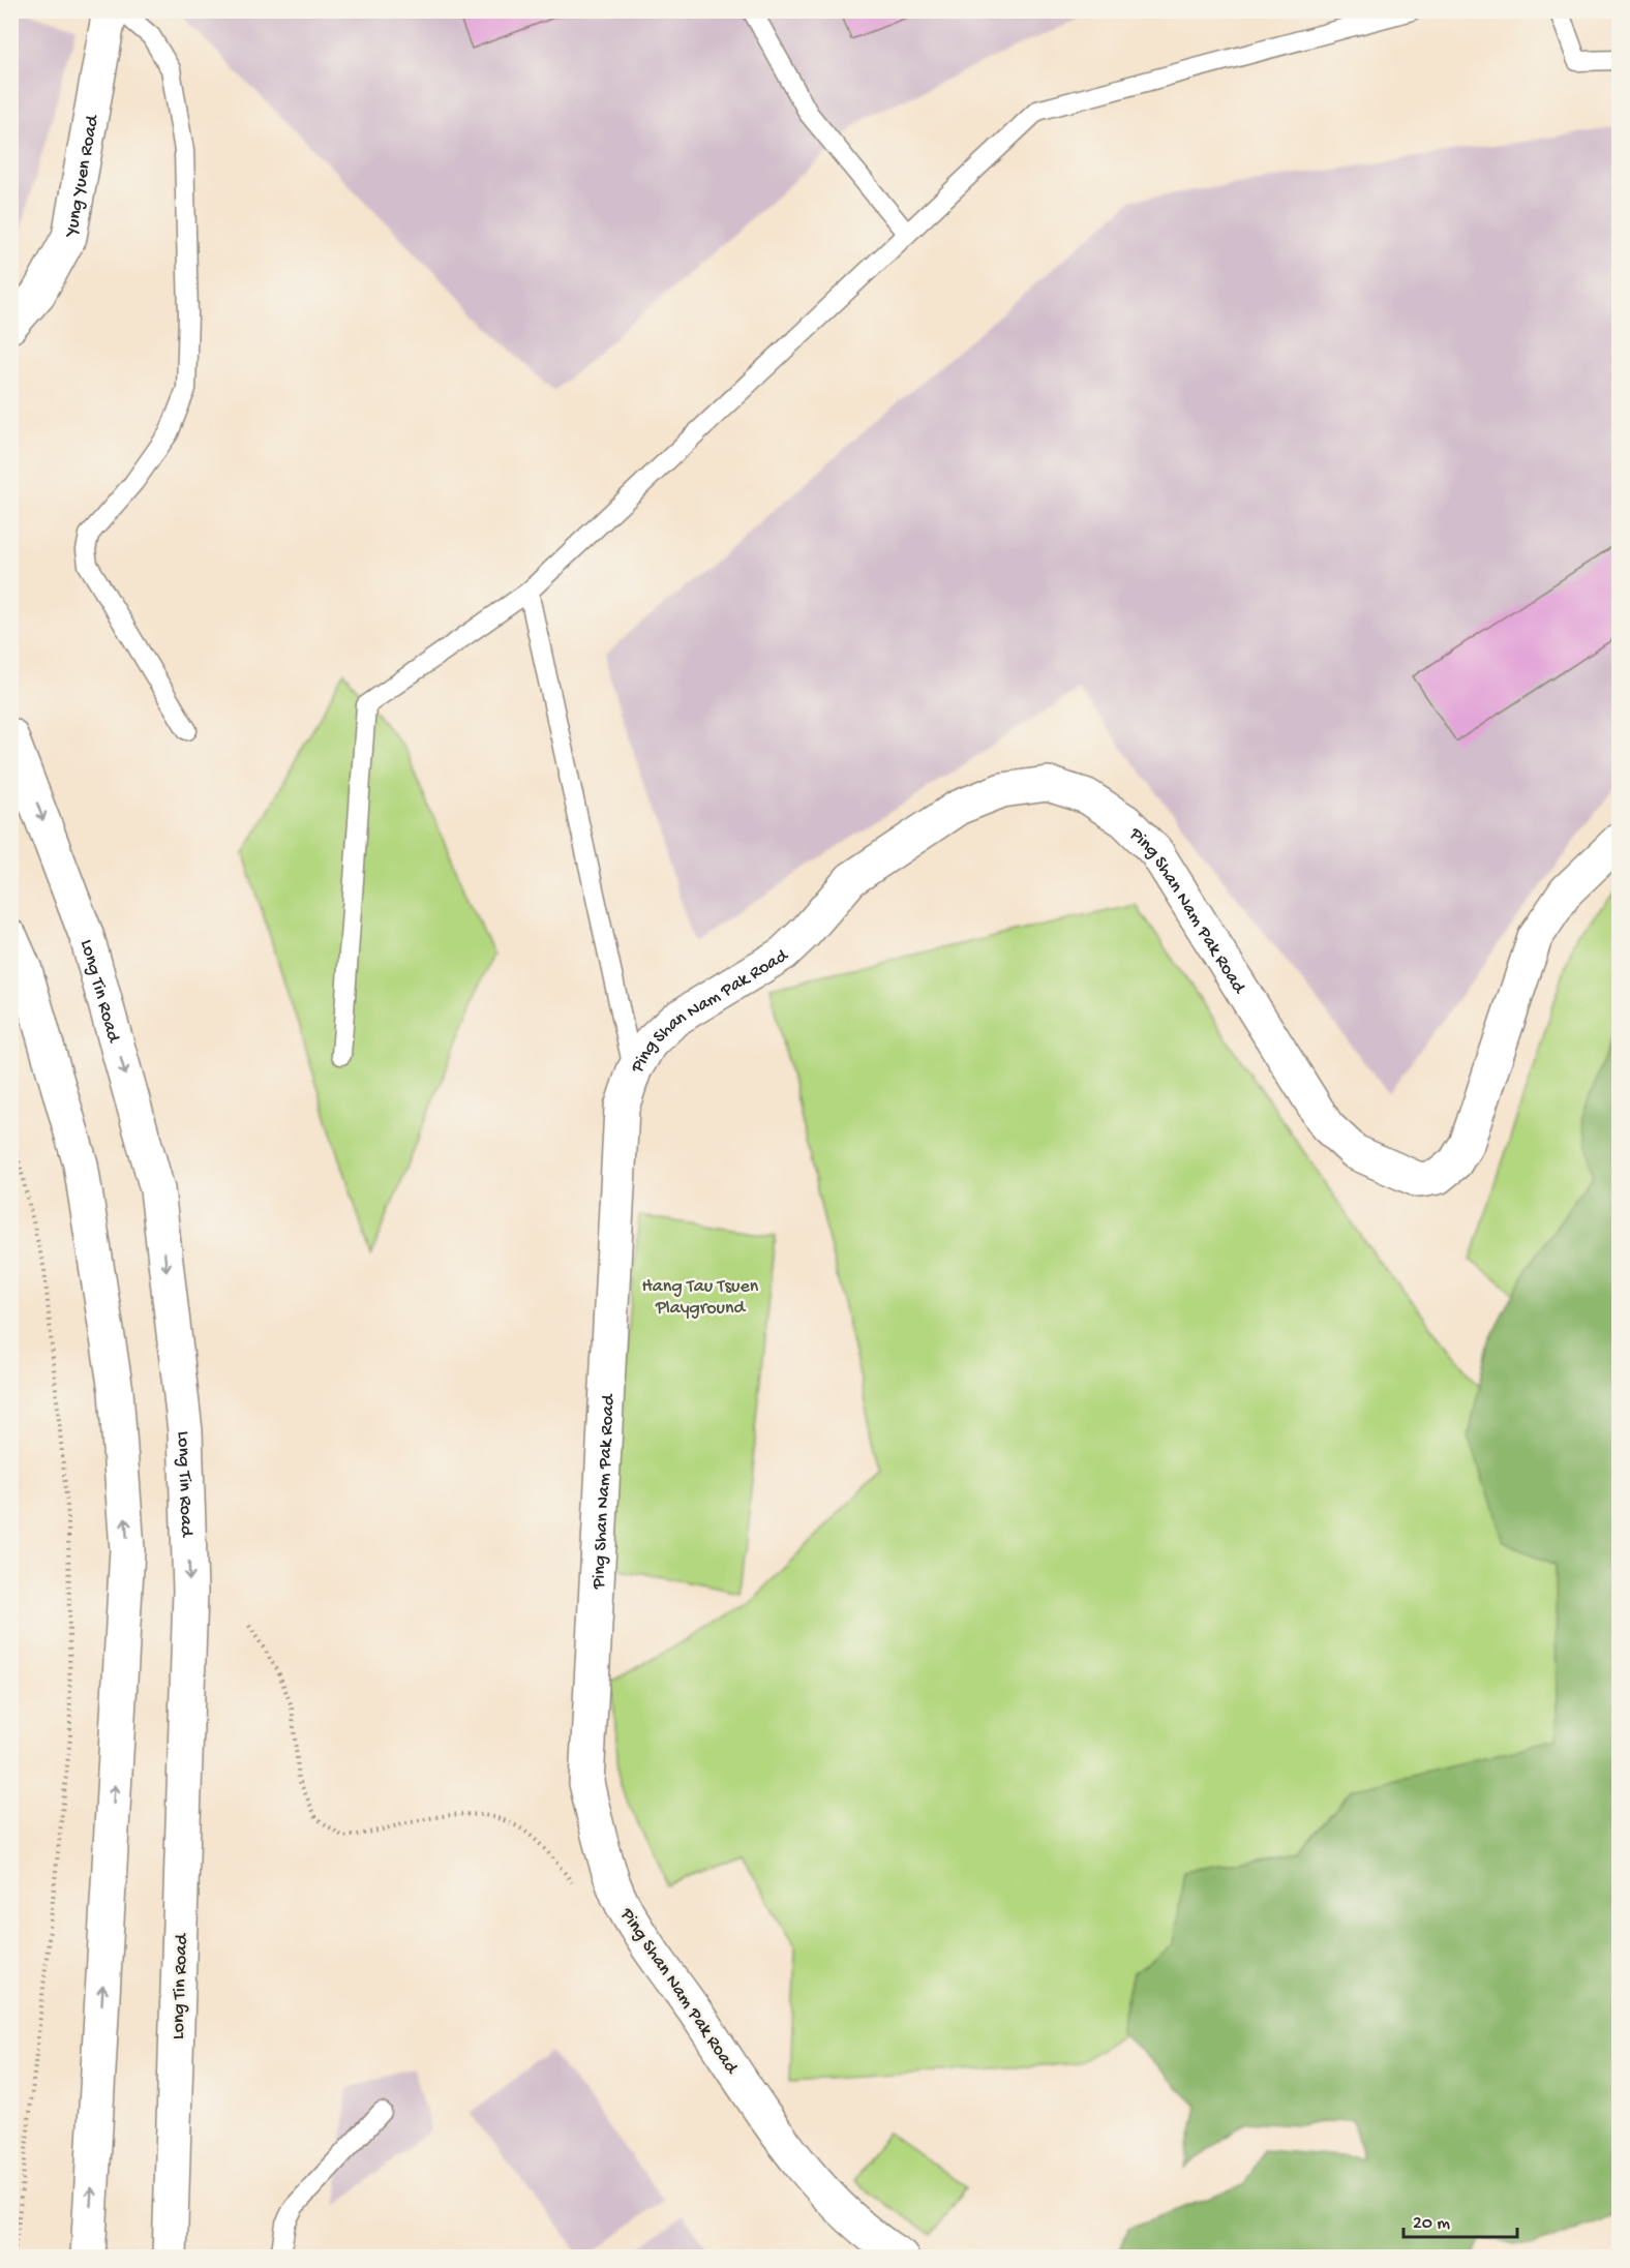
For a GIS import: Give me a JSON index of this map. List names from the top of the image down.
{
  "streets": {
    "street": ["Yung Yuen Road", "Ping Shan Nam Pak Road", "Long Tin Road"]
  },
  "parks": ["Hang Tau Tsuen Playground"],
  "scale_bar": "20 m"
}
